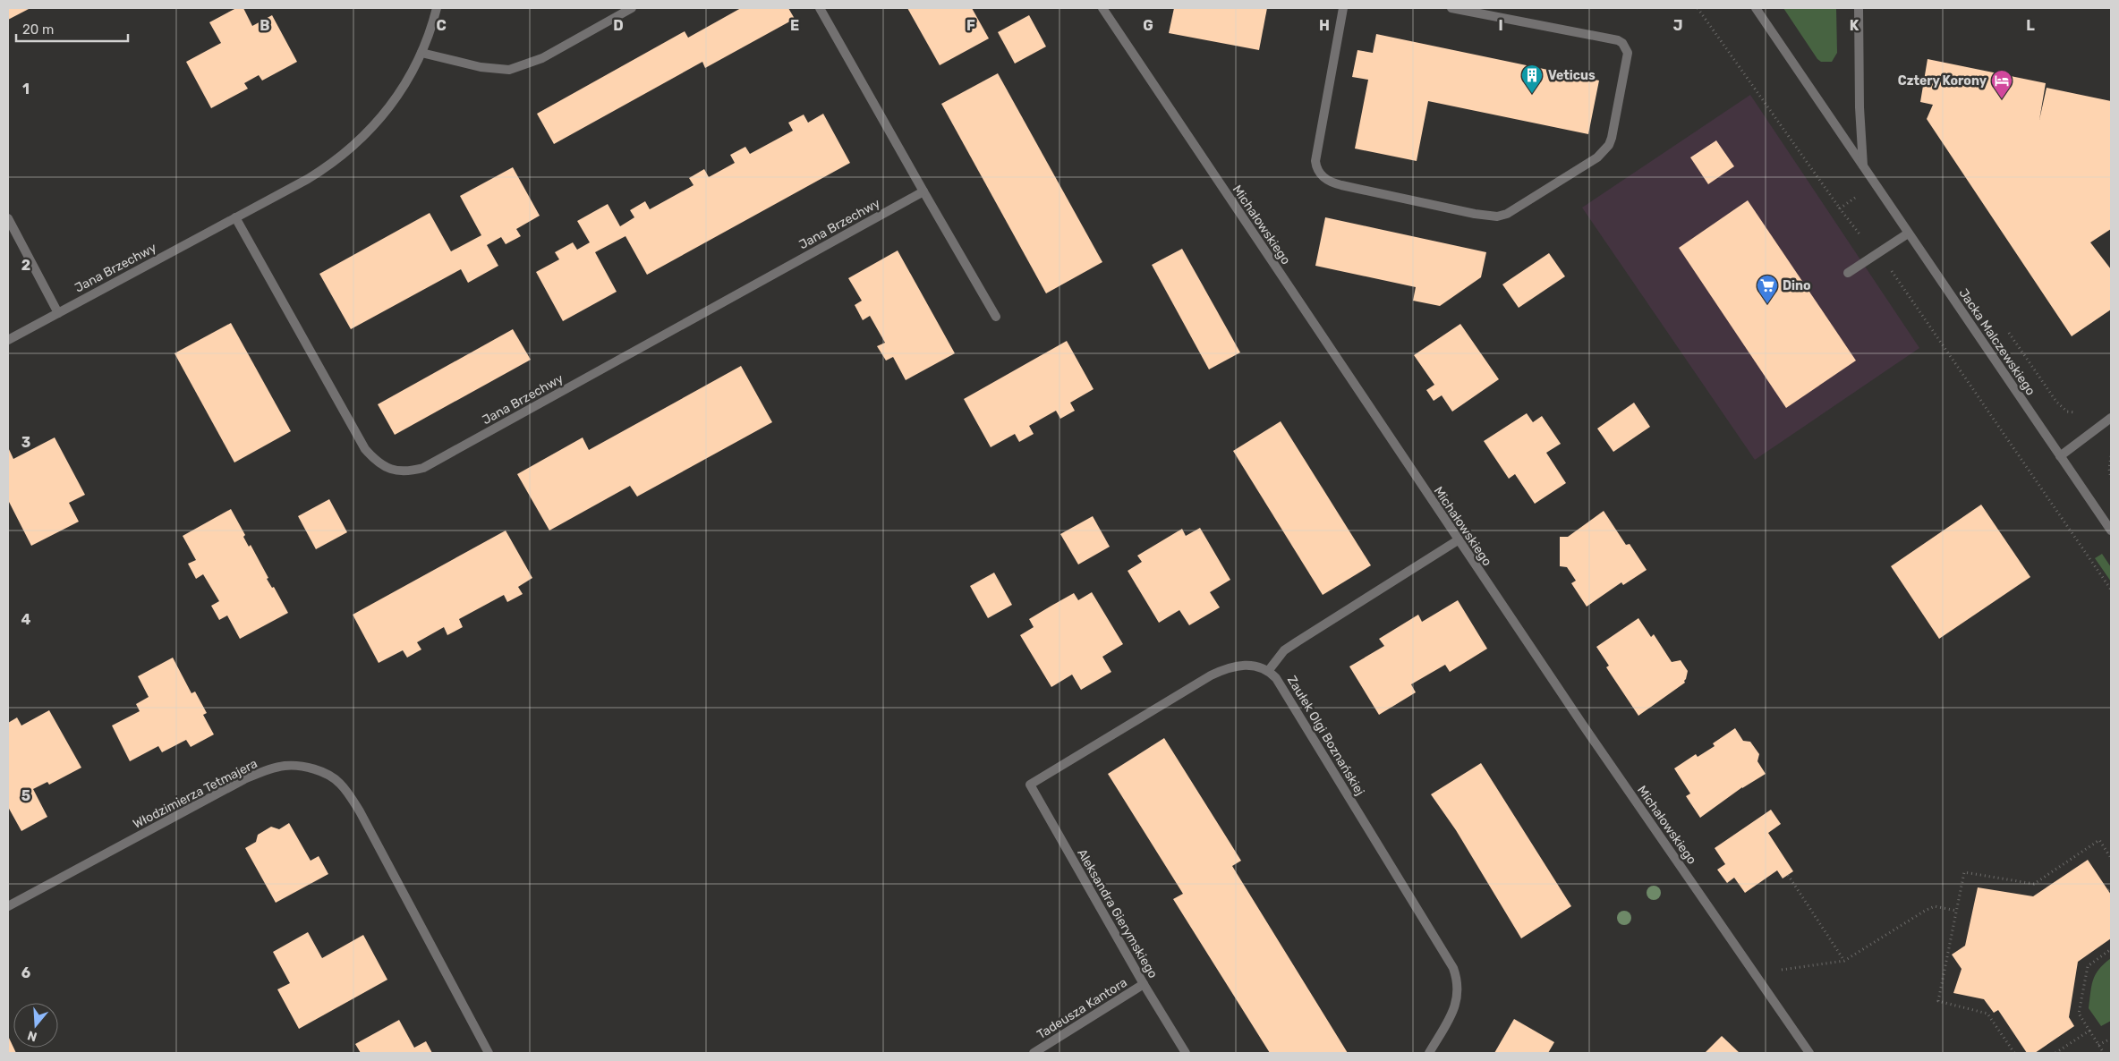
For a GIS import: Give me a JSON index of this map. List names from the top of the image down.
{
  "streets": {
    "street": [
      "Jana Brzechwy",
      "Michałowskiego",
      "Jacka Malczewskiego",
      "Zaułek Olgi Boznańskiej",
      "Włodzimierza Tetmajera",
      "Aleksandra Gierymskiego",
      "Tadeusza Kantora"
    ]
  },
  "crossings": [
    ["Zaułek Olgi Boznańskiej", "Aleksandra Gierymskiego"],
    ["Aleksandra Gierymskiego", "Tadeusza Kantora"]
  ],
  "places": {
    "building": ["Veticus"],
    "hotel": ["Cztery Korony"],
    "supermarket": ["Dino"]
  },
  "scale_bar": "20 m",
  "north": "bottom",
  "grid": {
    "columns": [
      "B",
      "C",
      "D",
      "E",
      "F",
      "G",
      "H",
      "I",
      "J",
      "K",
      "L"
    ],
    "rows": [
      "1",
      "2",
      "3",
      "4",
      "5",
      "6"
    ]
  }
}
